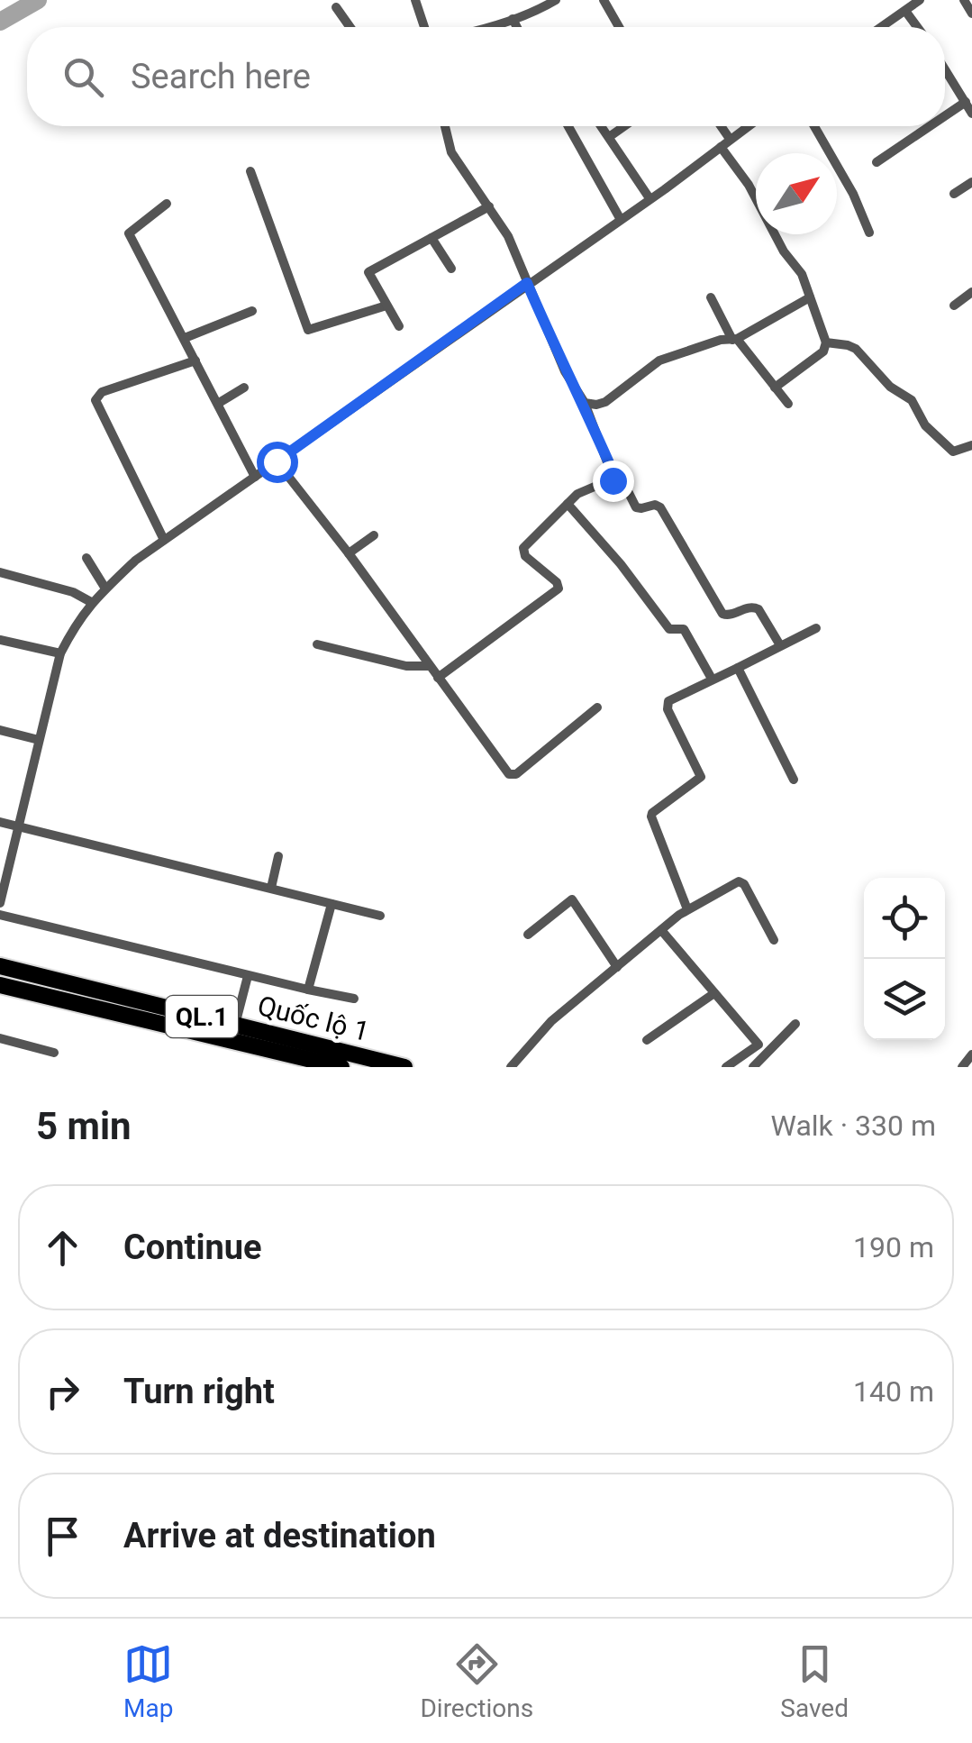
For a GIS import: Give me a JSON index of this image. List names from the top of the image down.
{
  "streets": {
    "highway": ["QL.1", "Quốc lộ 1"]
  },
  "north": "top right",
  "page": {
    "search": "Search here",
    "heading": ["5 min", "Walk · 330 m"],
    "list": [
      ["Continue", "190 m"],
      ["Turn right", "140 m"],
      "Arrive at destination"
    ],
    "nav": ["Map", "Directions", "Saved"]
  }
}
